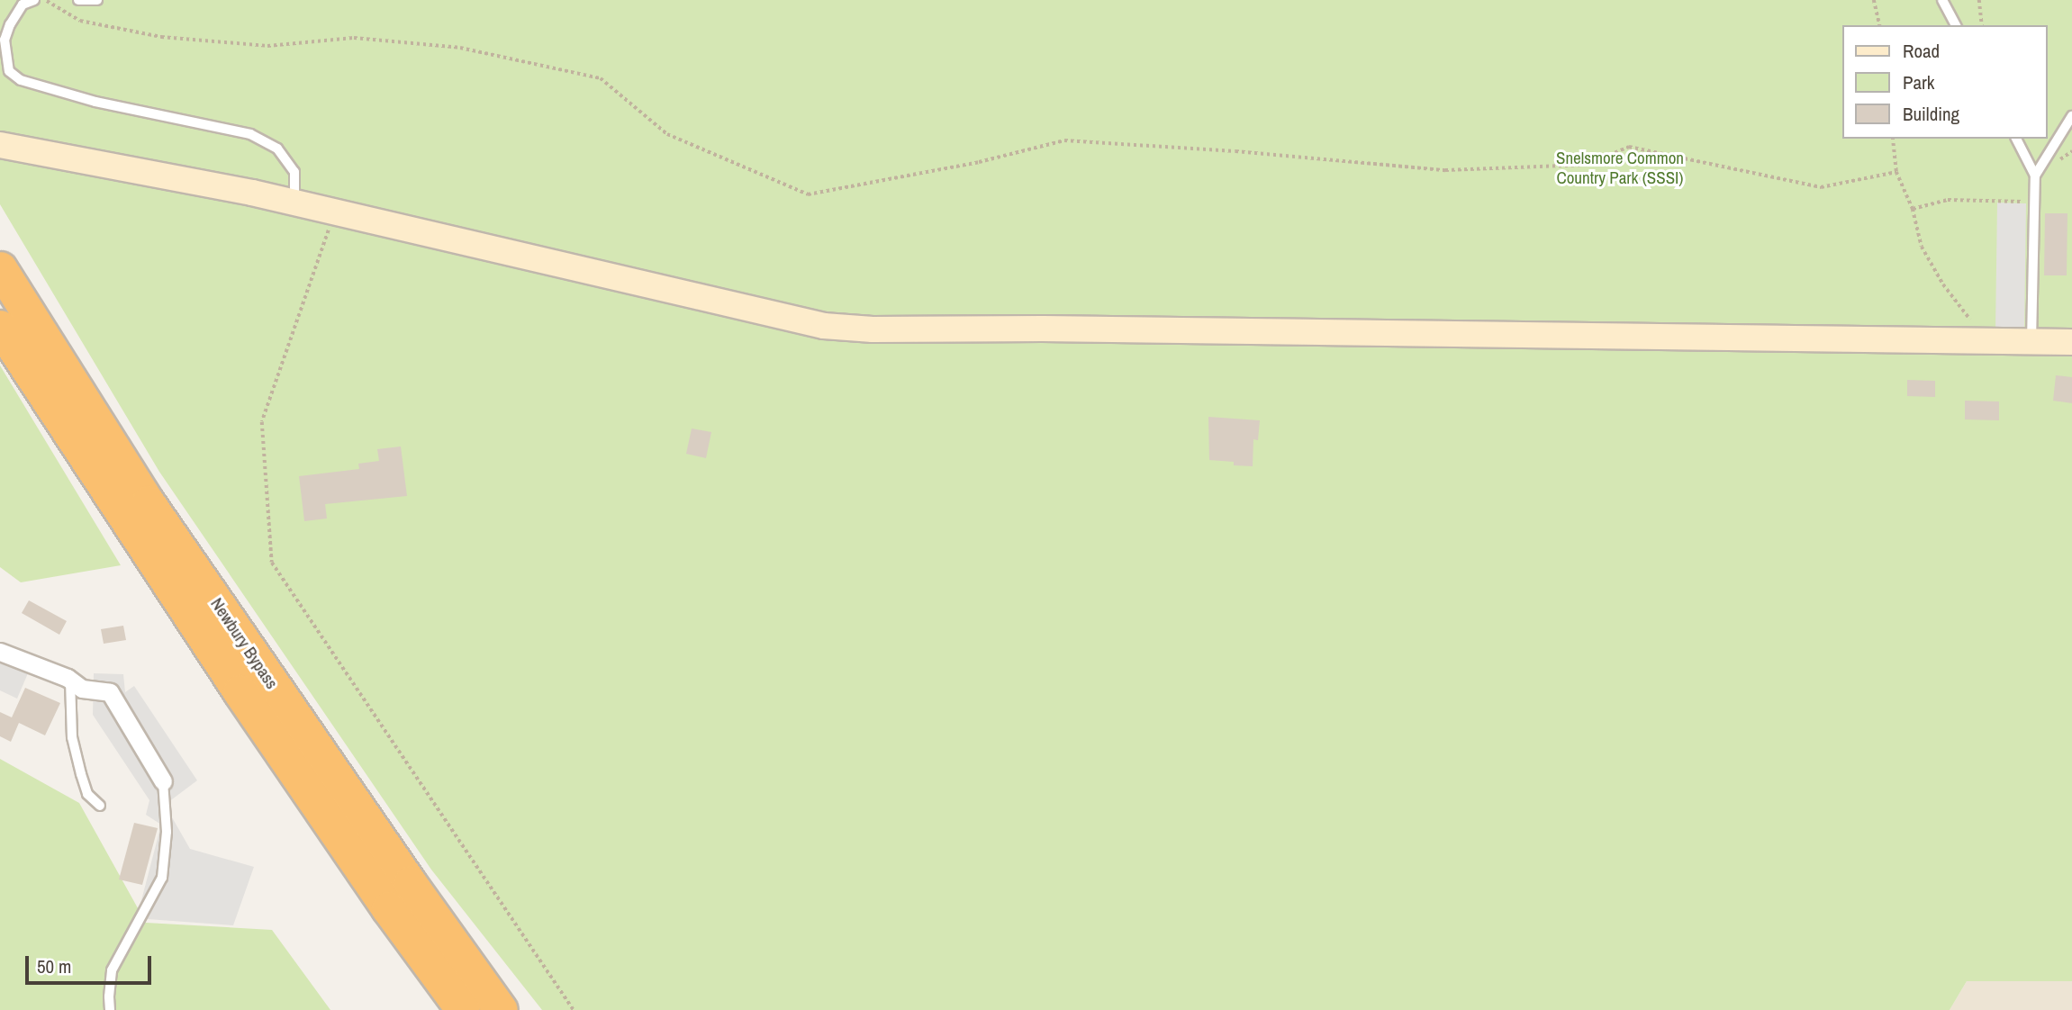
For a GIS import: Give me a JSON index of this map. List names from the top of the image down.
{
  "streets": {
    "highway": ["Newbury Bypass"]
  },
  "parks": ["Snelsmore Common Country Park (SSSI)"],
  "legend": ["Road", "Park", "Building"],
  "scale_bar": "50 m"
}
